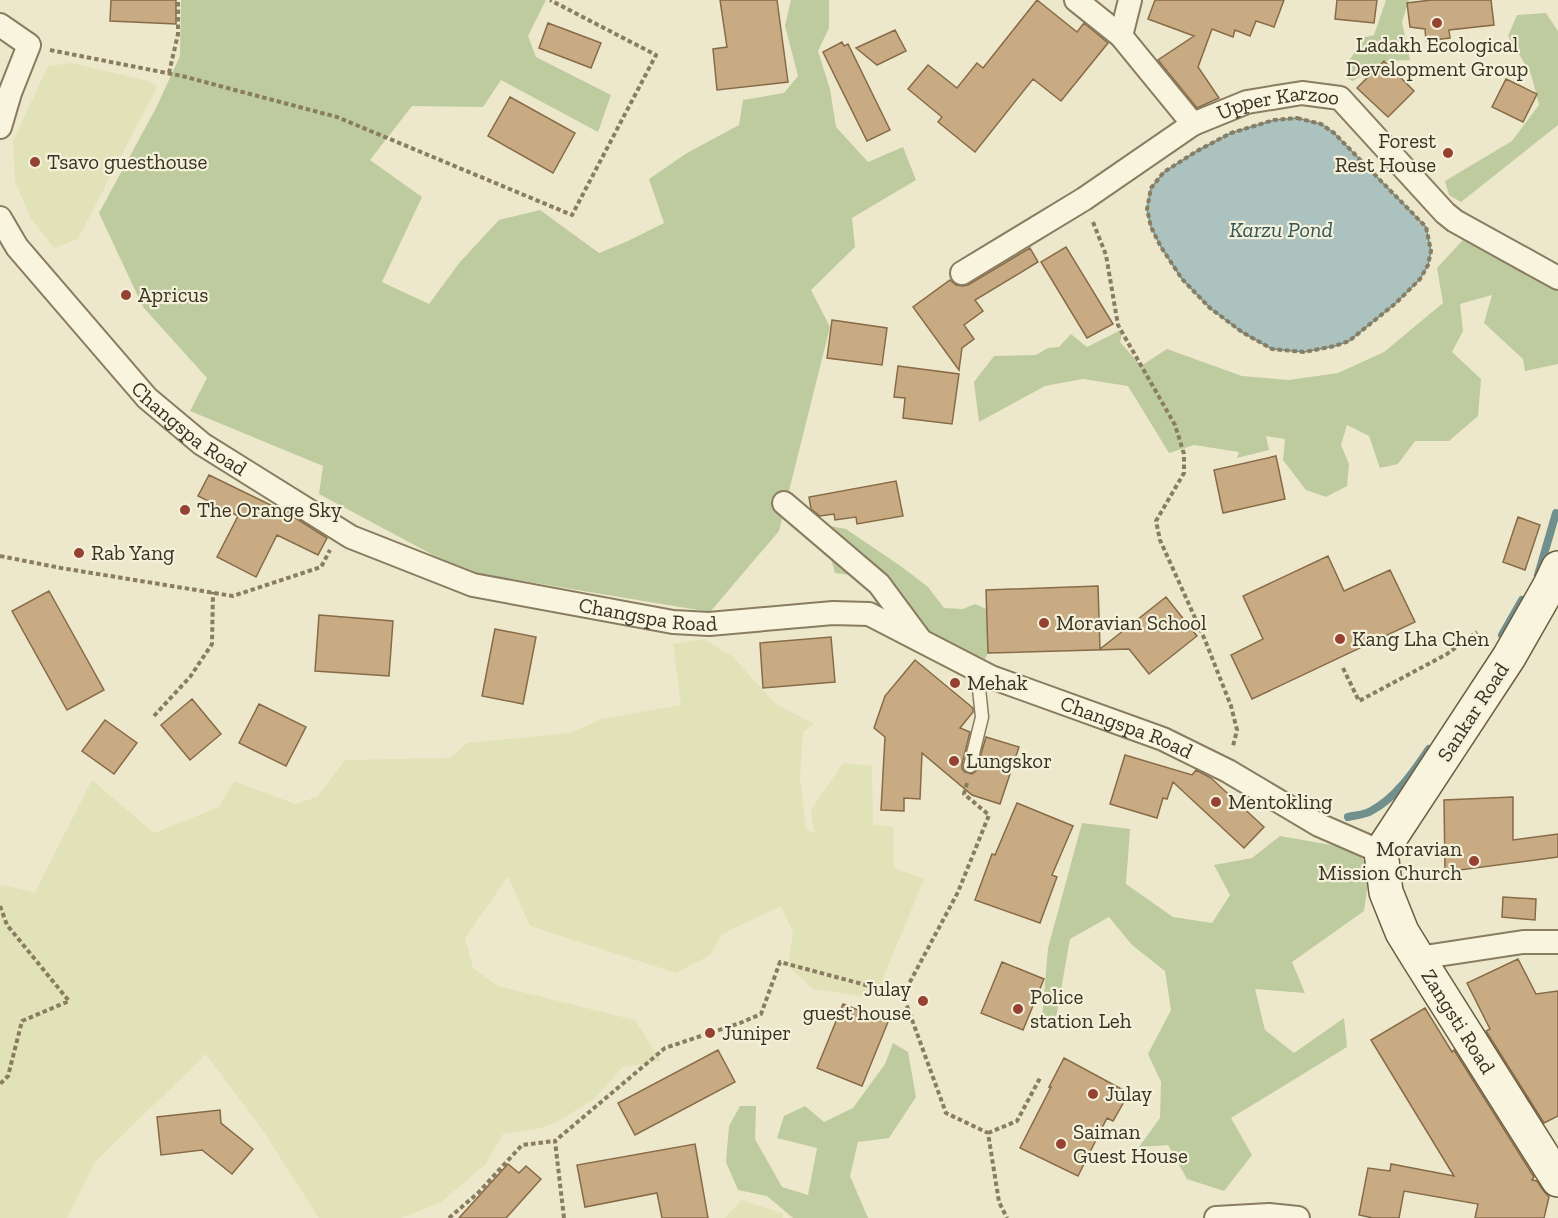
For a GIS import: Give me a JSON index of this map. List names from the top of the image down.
{
  "streets": {
    "main road": ["Sankar Road", "Zangsti Road"],
    "street": ["Upper Karzoo", "Changspa Road"]
  },
  "crossings": [
    ["Changspa Road", "Sankar Road"],
    ["Changspa Road", "Zangsti Road"],
    ["Sankar Road", "Zangsti Road"]
  ],
  "water": ["Karzu Pond"],
  "places": [
    "Ladakh Ecological Development Group",
    "Forest Rest House",
    "Tsavo guesthouse",
    "Apricus",
    "The Orange Sky",
    "Rab Yang",
    "Moravian School",
    "Kang Lha Chen",
    "Mehak",
    "Lungskor",
    "Mentokling",
    "Moravian Mission Church",
    "Julay guest house",
    "Police station Leh",
    "Juniper",
    "Julay",
    "Saiman Guest House"
  ]
}
